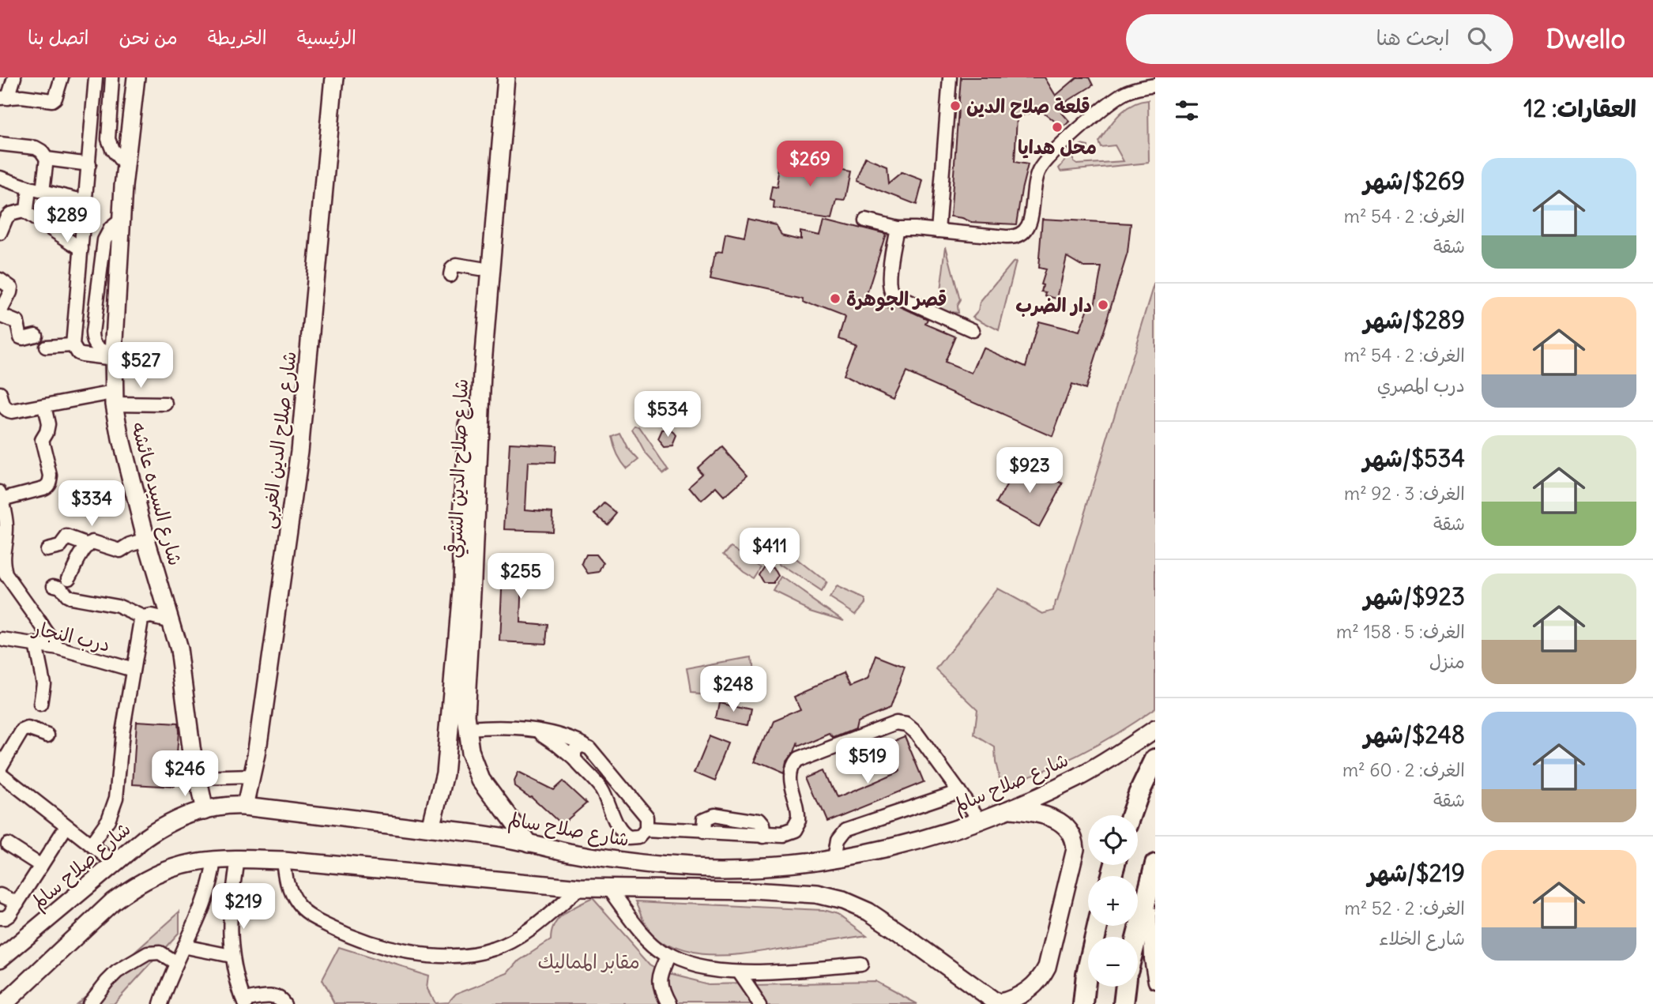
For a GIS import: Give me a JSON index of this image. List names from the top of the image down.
{
  "streets": {
    "main road": [
      "شارع صلاح الدين الغربى",
      "شارع صلاح الدين الشرقي",
      "شارع السيده عائشه",
      "شارع صلاح سالم"
    ],
    "street": ["درب النجار"]
  },
  "crossings": [
    ["شارع صلاح الدين الغربى", "شارع صلاح سالم"],
    ["شارع صلاح الدين الشرقي", "شارع صلاح سالم"],
    ["شارع السيده عائشه", "شارع صلاح سالم"]
  ],
  "parks": ["مقابر المماليك"],
  "places": [
    "قلعة صلاح الدين",
    "محل هدايا",
    "قصر الجوهرة",
    "دار الضرب"
  ],
  "page": {
    "header": "Dwello",
    "search": "ابحث هنا",
    "nav": [
      "الرئيسية",
      "الخريطة",
      "من نحن",
      "اتصل بنا"
    ],
    "heading": "العقارات: 12",
    "price": [
      "$269",
      "$289",
      "$527",
      "$534",
      "$923",
      "$334",
      "$411",
      "$255",
      "$248",
      "$519",
      "$246",
      "$219"
    ],
    "list": [
      {
        "name": "$269/شهر",
        "note": "الغرف: 2 · 54 m² · شقة"
      },
      {
        "name": "$289/شهر",
        "note": "الغرف: 2 · 54 m² · درب المصري"
      },
      {
        "name": "$534/شهر",
        "note": "الغرف: 3 · 92 m² · شقة"
      },
      {
        "name": "$923/شهر",
        "note": "الغرف: 5 · 158 m² · منزل"
      },
      {
        "name": "$248/شهر",
        "note": "الغرف: 2 · 60 m² · شقة"
      },
      {
        "name": "$219/شهر",
        "note": "الغرف: 2 · 52 m² · شارع الخلاء"
      }
    ],
    "map_buttons": ["+", "−"]
  }
}
